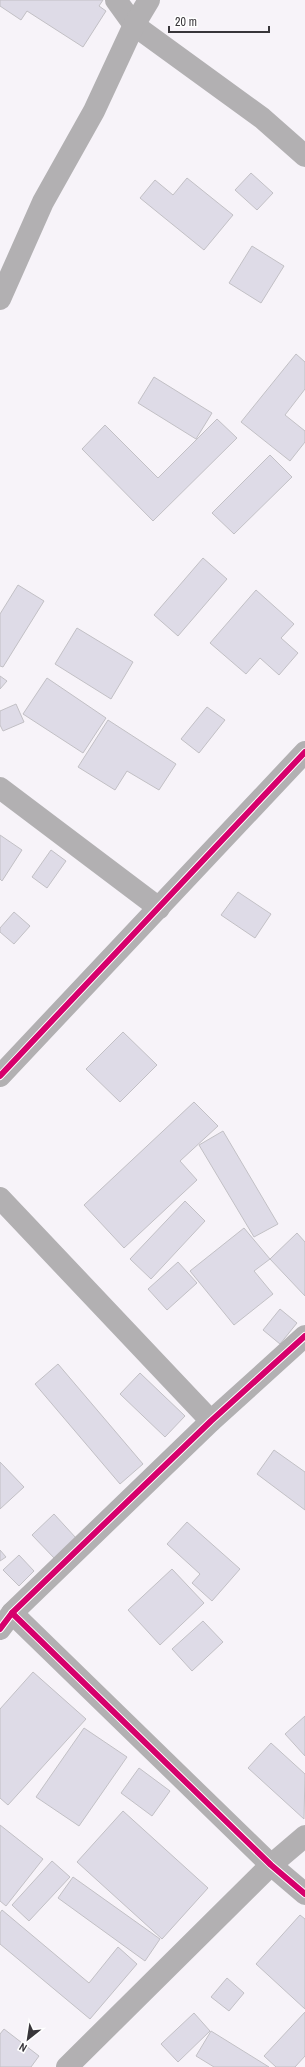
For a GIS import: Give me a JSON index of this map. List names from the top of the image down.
{
  "scale_bar": "20 m",
  "north": "bottom left"
}
